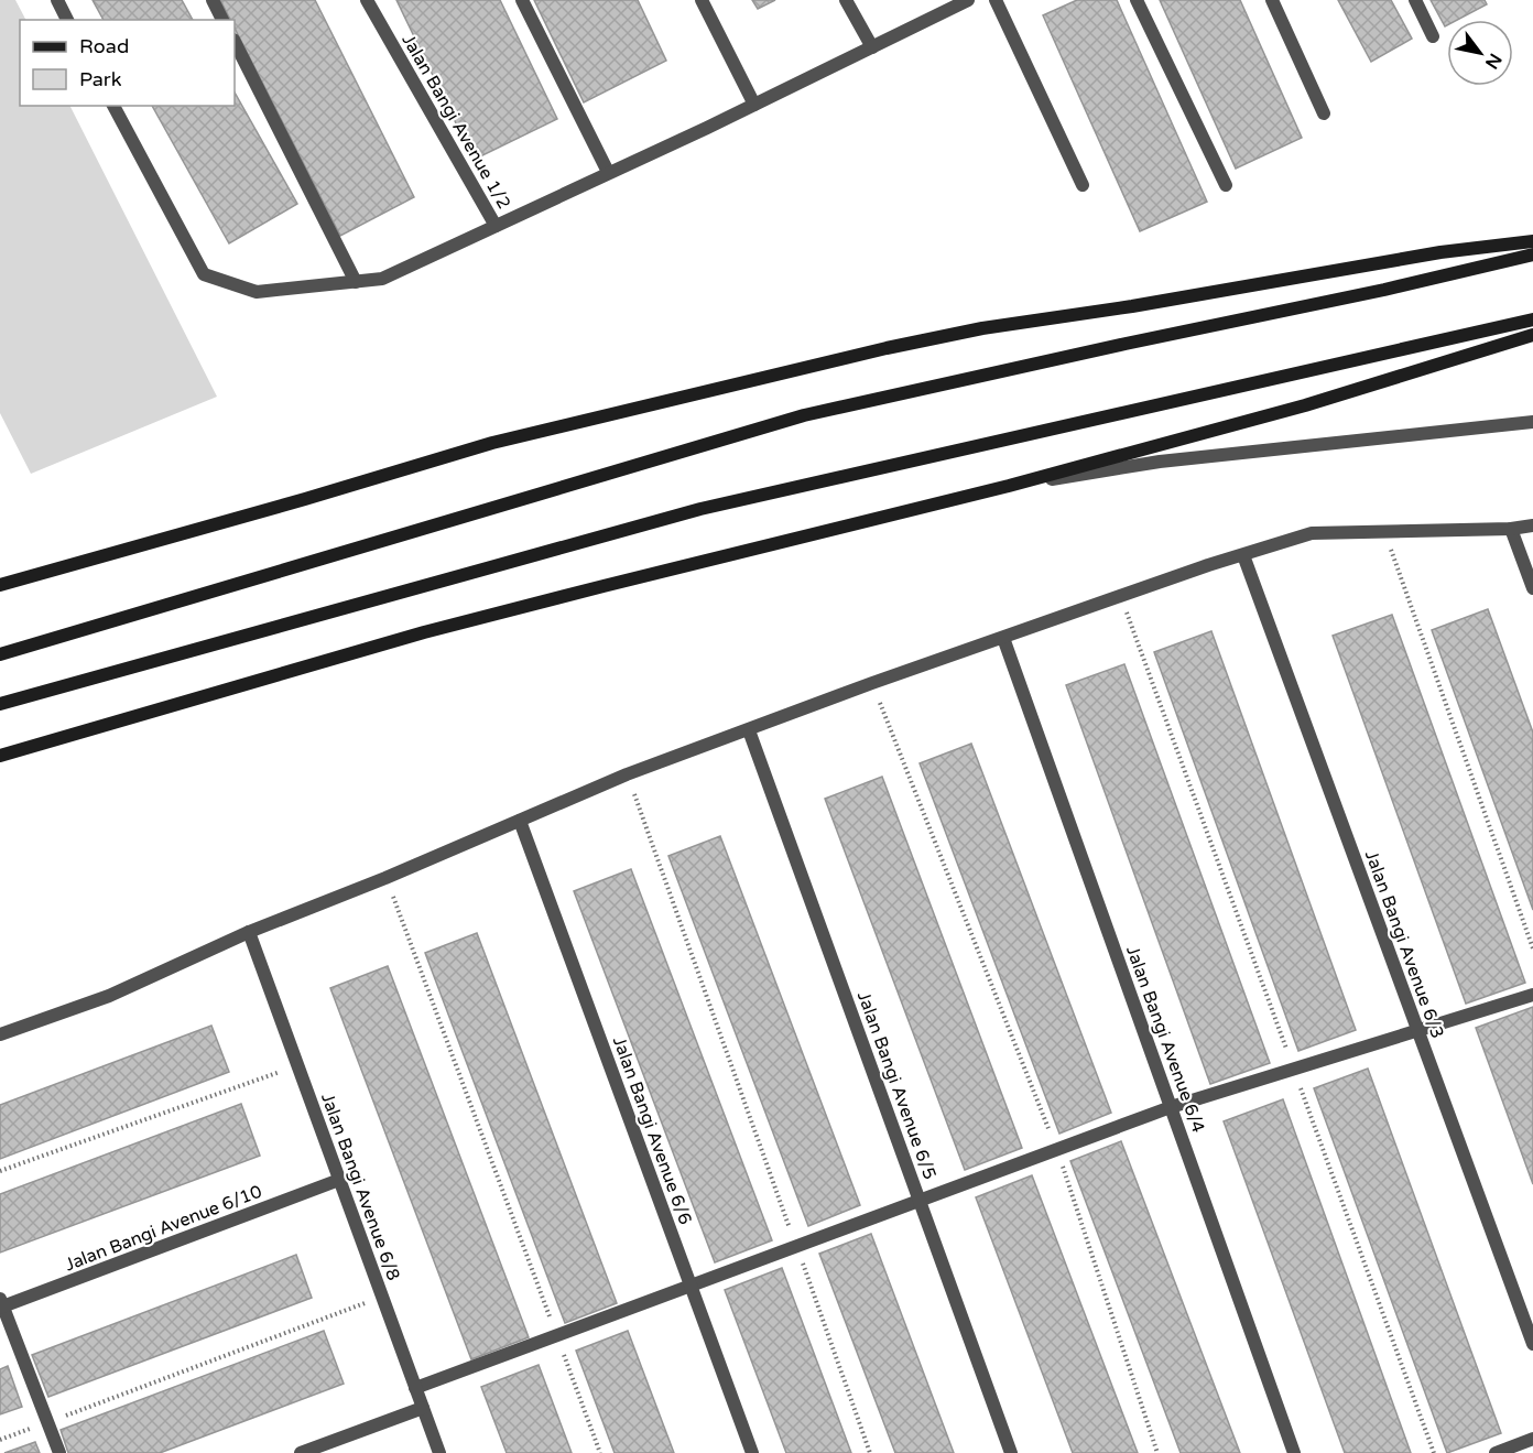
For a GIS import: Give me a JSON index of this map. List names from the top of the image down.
{
  "streets": {
    "street": [
      "Jalan Bangi Avenue 1/2",
      "Jalan Bangi Avenue 6/3",
      "Jalan Bangi Avenue 6/4",
      "Jalan Bangi Avenue 6/5",
      "Jalan Bangi Avenue 6/6",
      "Jalan Bangi Avenue 6/8",
      "Jalan Bangi Avenue 6/10"
    ]
  },
  "crossings": [
    ["Jalan Bangi Avenue 6/8", "Jalan Bangi Avenue 6/10"]
  ],
  "legend": ["Road", "Park"],
  "north": "bottom right"
}
